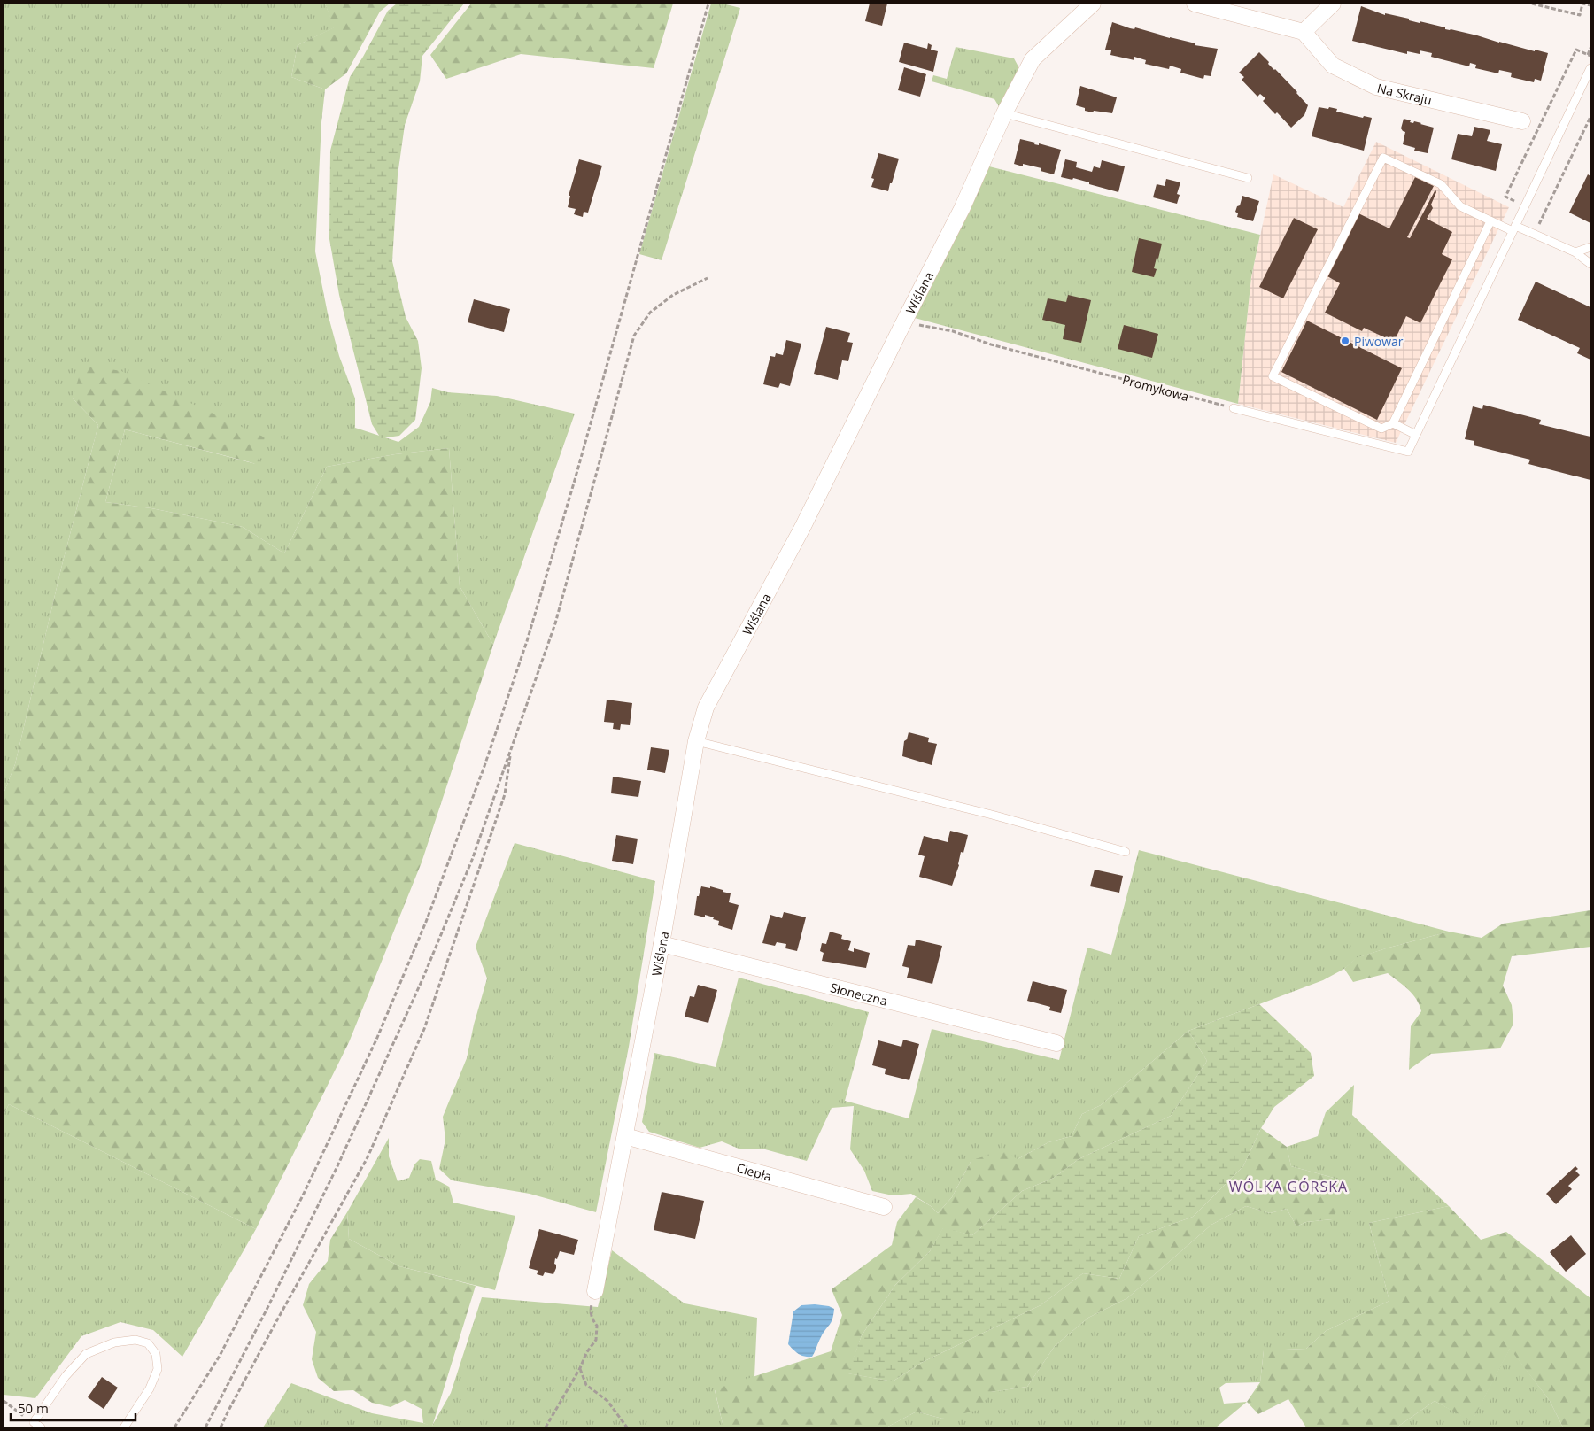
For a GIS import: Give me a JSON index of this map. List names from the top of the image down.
{
  "streets": {
    "street": [
      "Na Skraju",
      "Wiślana",
      "Słoneczna",
      "Ciepła"
    ],
    "path": ["Promykowa"]
  },
  "crossings": [
    ["Wiślana", "Promykowa"],
    ["Wiślana", "Słoneczna"],
    ["Wiślana", "Ciepła"]
  ],
  "districts": ["WÓLKA GÓRSKA"],
  "places": ["Piwowar"],
  "scale_bar": "50 m"
}
